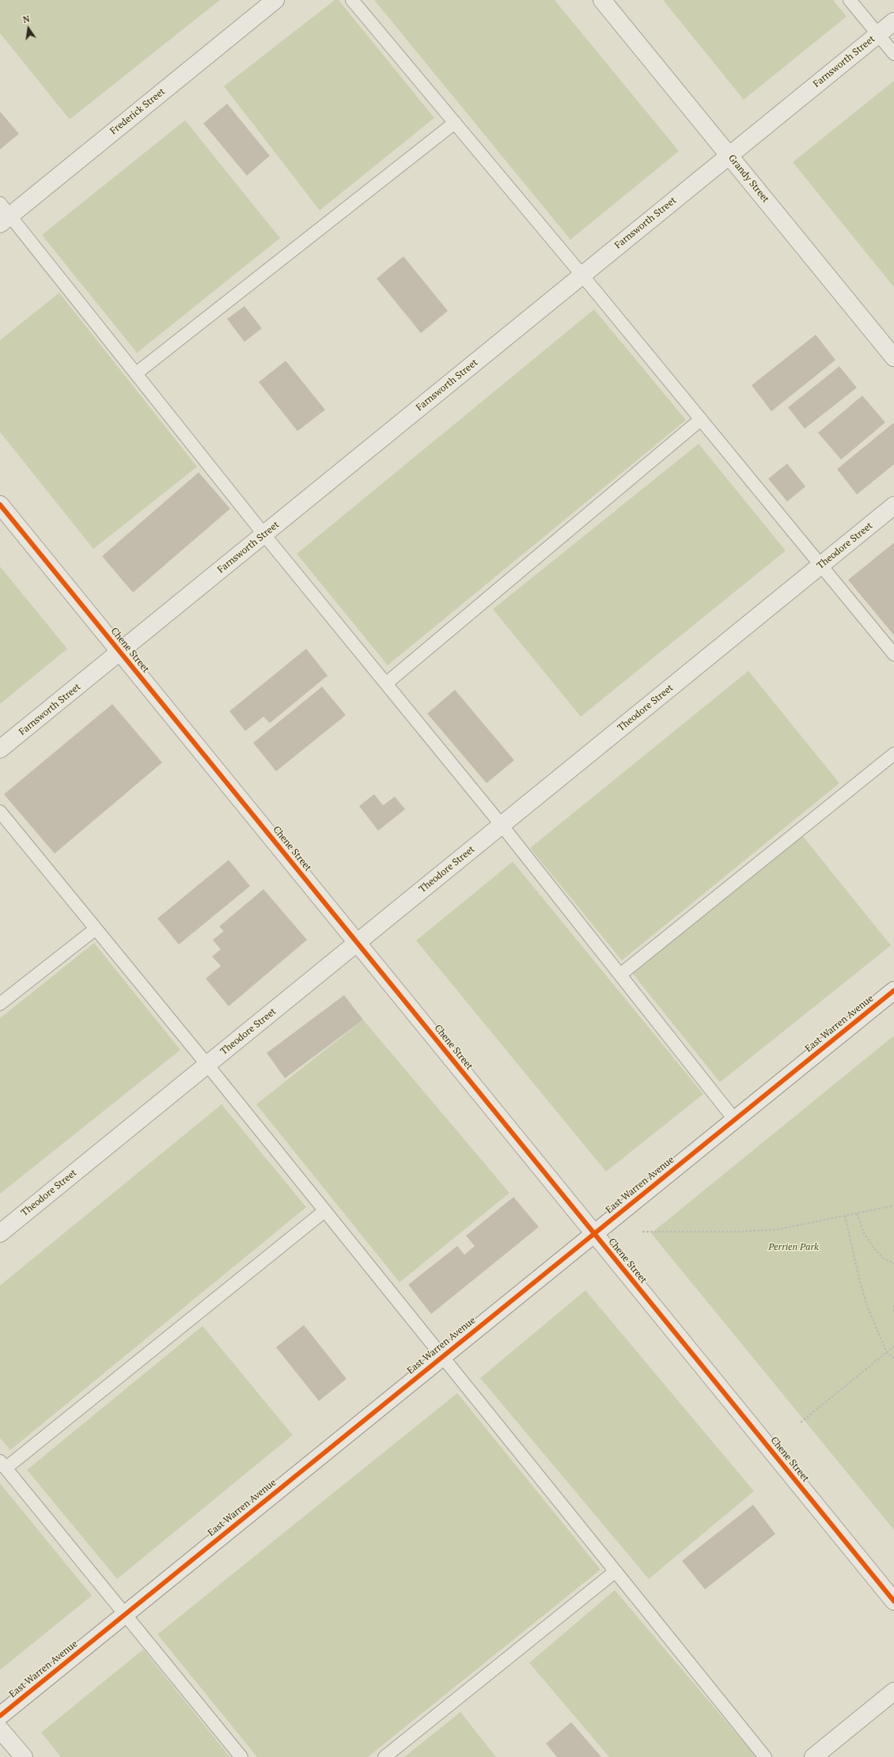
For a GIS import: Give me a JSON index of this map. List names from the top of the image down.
{
  "streets": {
    "street": [
      "Farnsworth Street",
      "Frederick Street",
      "Grandy Street",
      "Theodore Street",
      "Chene Street",
      "East Warren Avenue"
    ]
  },
  "crossings": [
    ["Farnsworth Street", "Grandy Street"],
    ["Farnsworth Street", "Chene Street"],
    ["Theodore Street", "Chene Street"],
    ["Chene Street", "East Warren Avenue"]
  ],
  "parks": ["Perrien Park"],
  "north": "top"
}
